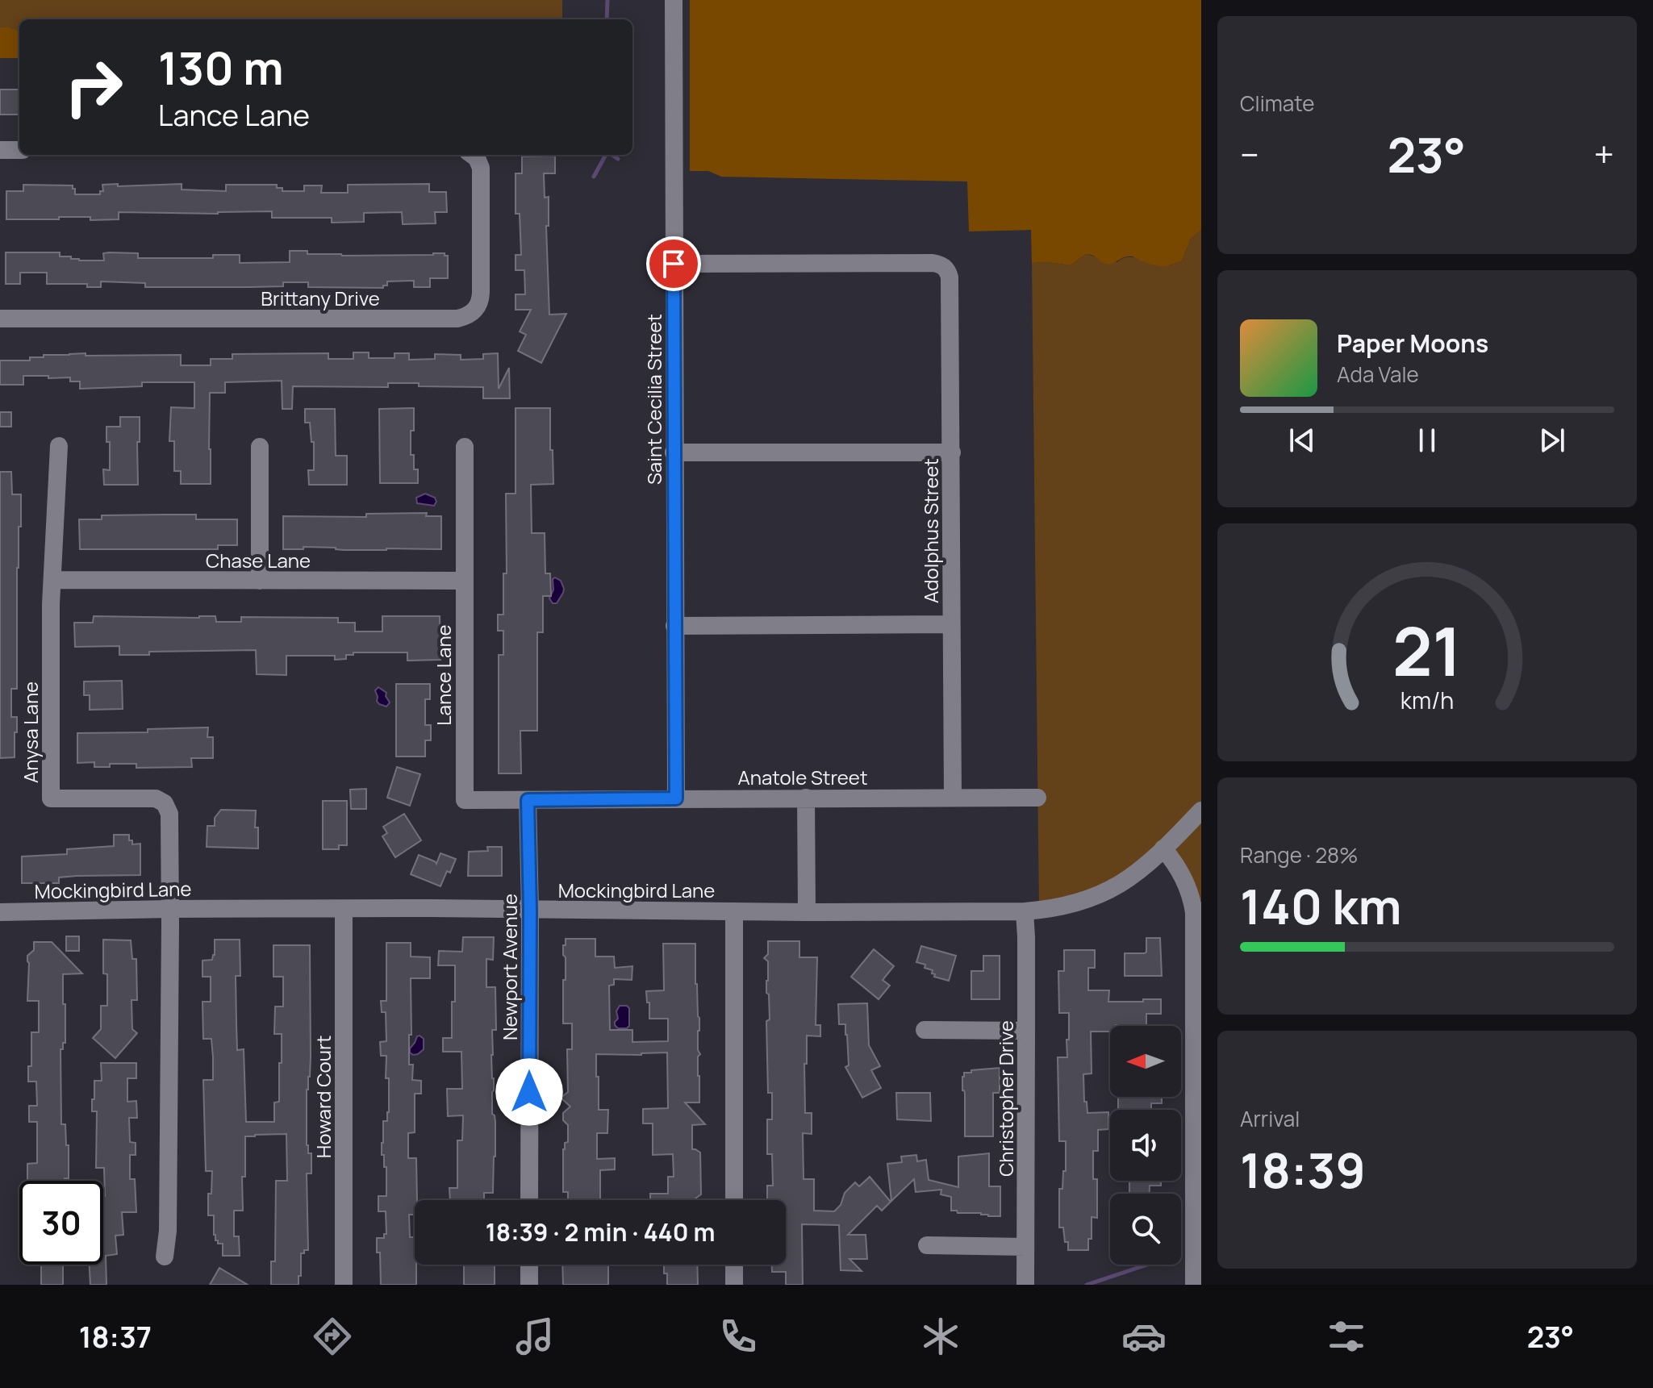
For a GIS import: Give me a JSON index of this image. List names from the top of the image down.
{
  "streets": {
    "street": [
      "Brittany Drive",
      "Saint Cecilia Street",
      "Adolphus Street",
      "Chase Lane",
      "Lance Lane",
      "Anysa Lane",
      "Anatole Street",
      "Mockingbird Lane",
      "Newport Avenue",
      "Howard Court",
      "Christopher Drive"
    ]
  },
  "crossings": [
    ["Saint Cecilia Street", "Adolphus Street"],
    ["Saint Cecilia Street", "Anatole Street"],
    ["Adolphus Street", "Anatole Street"],
    ["Chase Lane", "Lance Lane"],
    ["Chase Lane", "Anysa Lane"],
    ["Lance Lane", "Anatole Street"],
    ["Lance Lane", "Newport Avenue"],
    ["Anysa Lane", "Mockingbird Lane"],
    ["Mockingbird Lane", "Newport Avenue"],
    ["Mockingbird Lane", "Howard Court"],
    ["Mockingbird Lane", "Christopher Drive"]
  ],
  "north": "left",
  "page": {
    "tile": [
      "Climate",
      ["Range · 28%", "140 km"],
      ["Arrival", "18:39"]
    ],
    "turn": ["130 m", "Lance Lane"],
    "heat": ["−", "23°", "+"],
    "song": ["Paper Moons", "Ada Vale"],
    "limit": "30",
    "trip": "18:39 · 2 min · 440 m",
    "tabs": ["18:37", "23°"],
    "gauge": ["21", "km/h"]
  }
}
